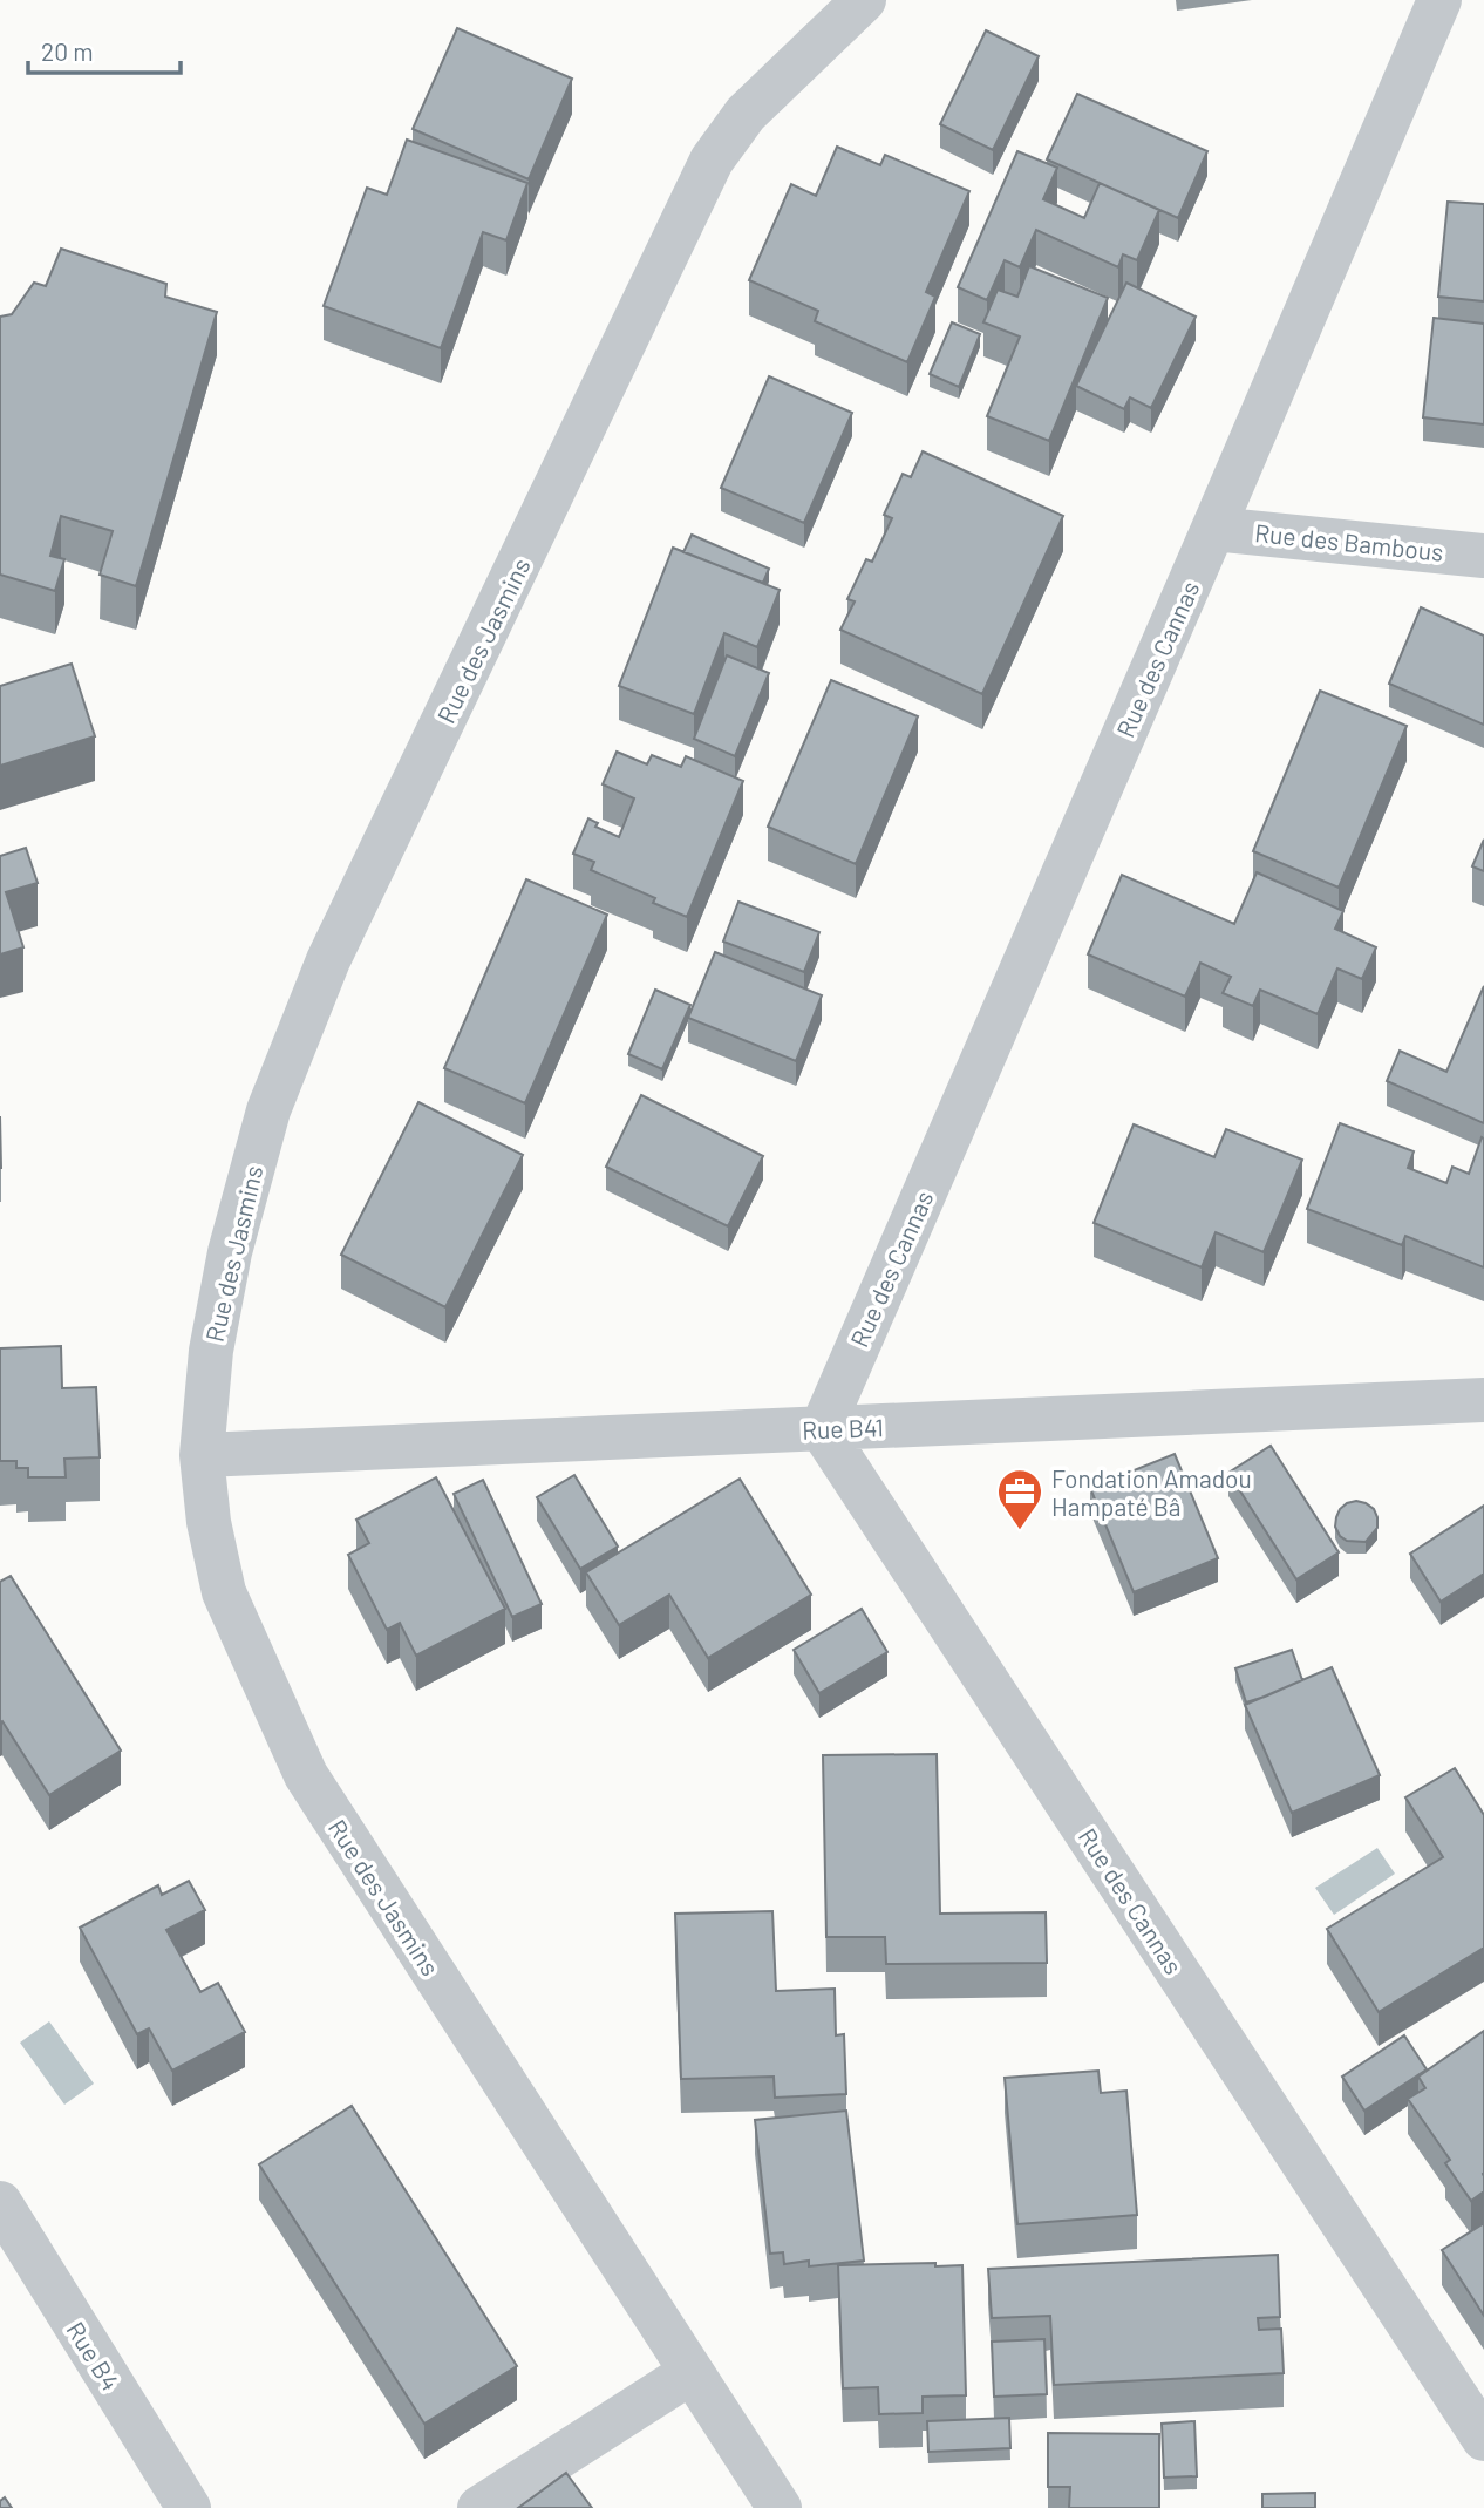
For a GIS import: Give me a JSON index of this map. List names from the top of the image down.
{
  "streets": {
    "street": [
      "Rue des Bambous",
      "Rue des Jasmins",
      "Rue des Cannas",
      "Rue B41",
      "Rue B4"
    ]
  },
  "crossings": [
    ["Rue des Bambous", "Rue des Cannas"],
    ["Rue des Jasmins", "Rue B41"],
    ["Rue des Cannas", "Rue B41"]
  ],
  "places": {
    "office": ["Fondation Amadou Hampaté Bâ"]
  },
  "scale_bar": "20 m"
}
